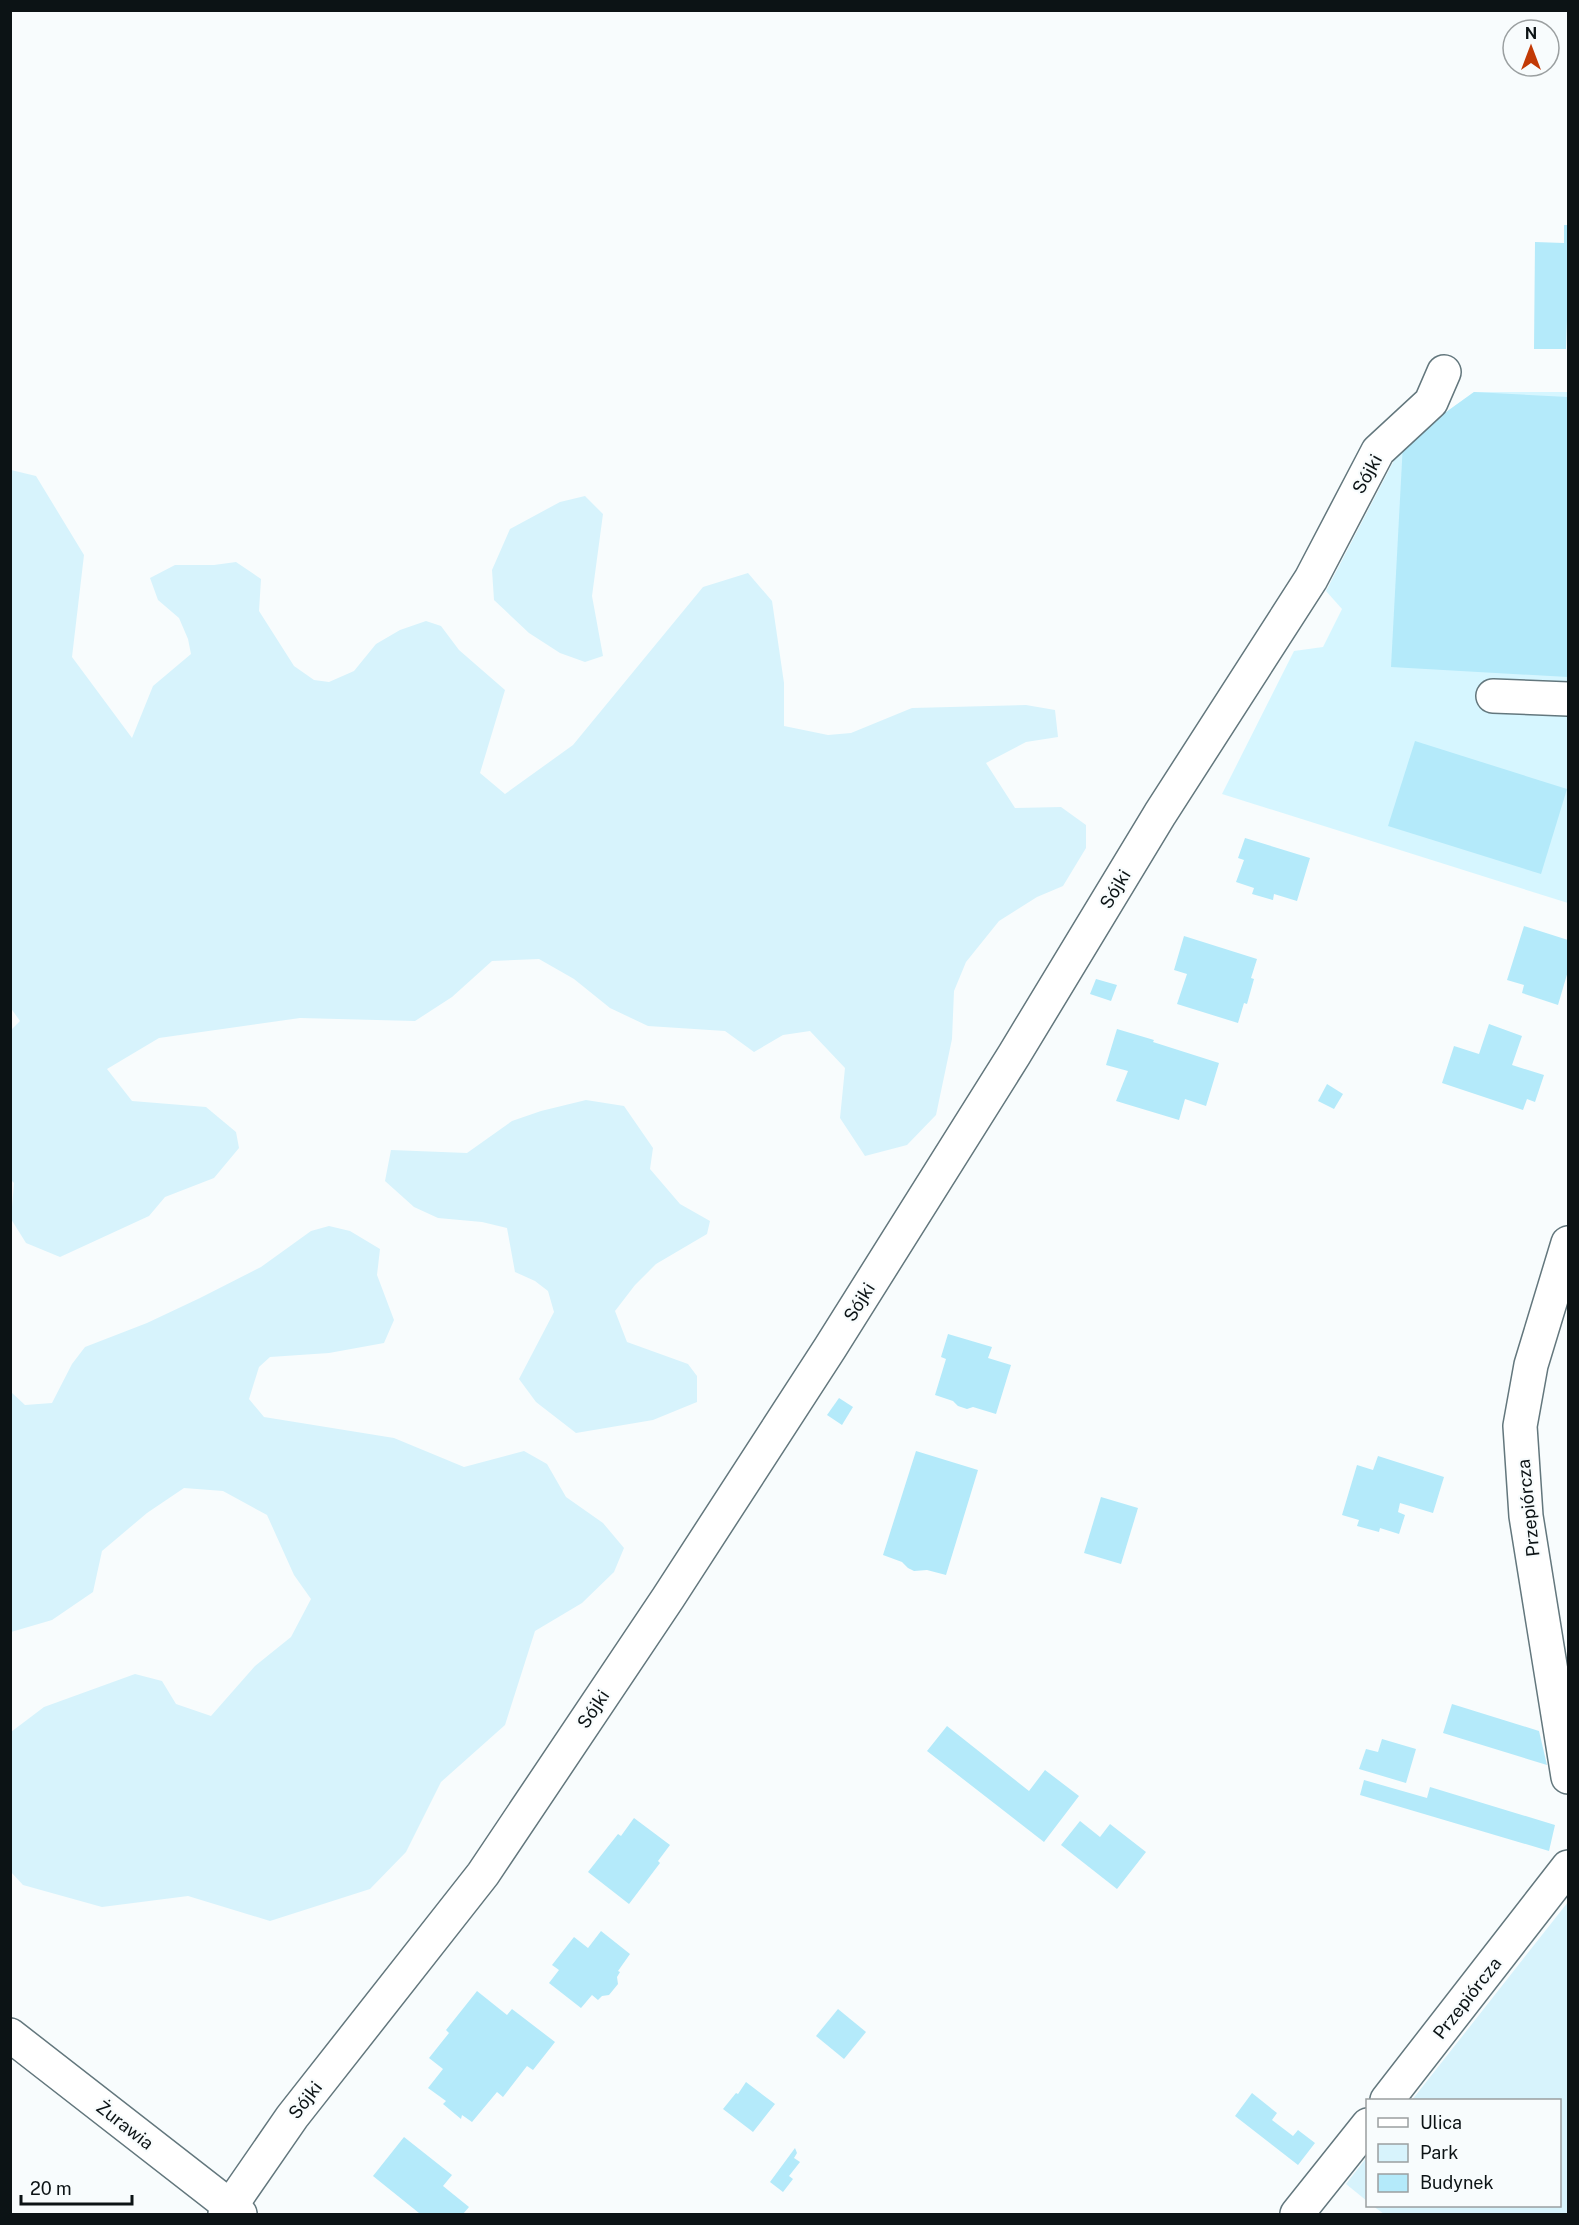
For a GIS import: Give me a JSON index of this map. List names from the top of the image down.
{
  "streets": {
    "street": ["Sójki", "Przepiórcza", "Żurawia"]
  },
  "crossings": [
    ["Sójki", "Żurawia"]
  ],
  "legend": ["Ulica", "Park", "Budynek"],
  "scale_bar": "20 m",
  "north": "top"
}
